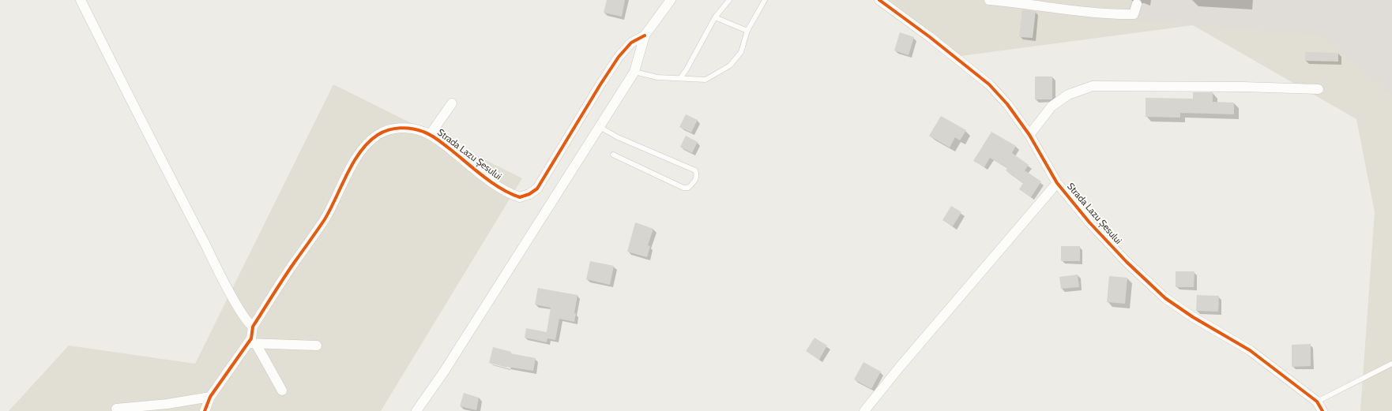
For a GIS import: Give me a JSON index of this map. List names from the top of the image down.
{
  "streets": {
    "street": ["Strada Lazu Șesului"]
  }
}
